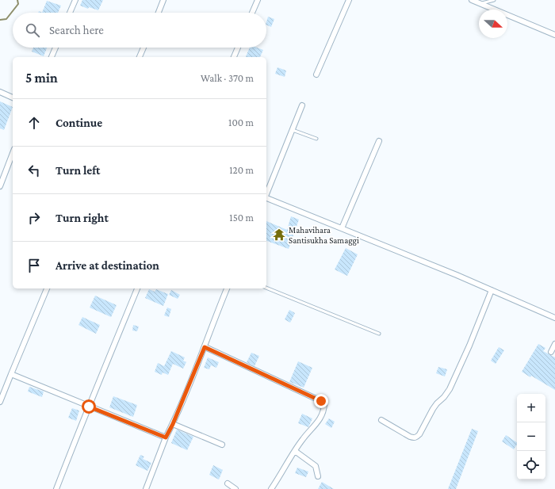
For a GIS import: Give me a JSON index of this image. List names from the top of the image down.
{
  "places": {
    "temple": ["Mahavihara Santisukha Samaggi"]
  },
  "north": "right",
  "page": {
    "search": "Search here",
    "heading": ["5 min", "Walk · 370 m"],
    "list": [
      ["Continue", "100 m"],
      ["Turn left", "120 m"],
      ["Turn right", "150 m"],
      "Arrive at destination"
    ],
    "map_buttons": ["+", "−"]
  }
}
